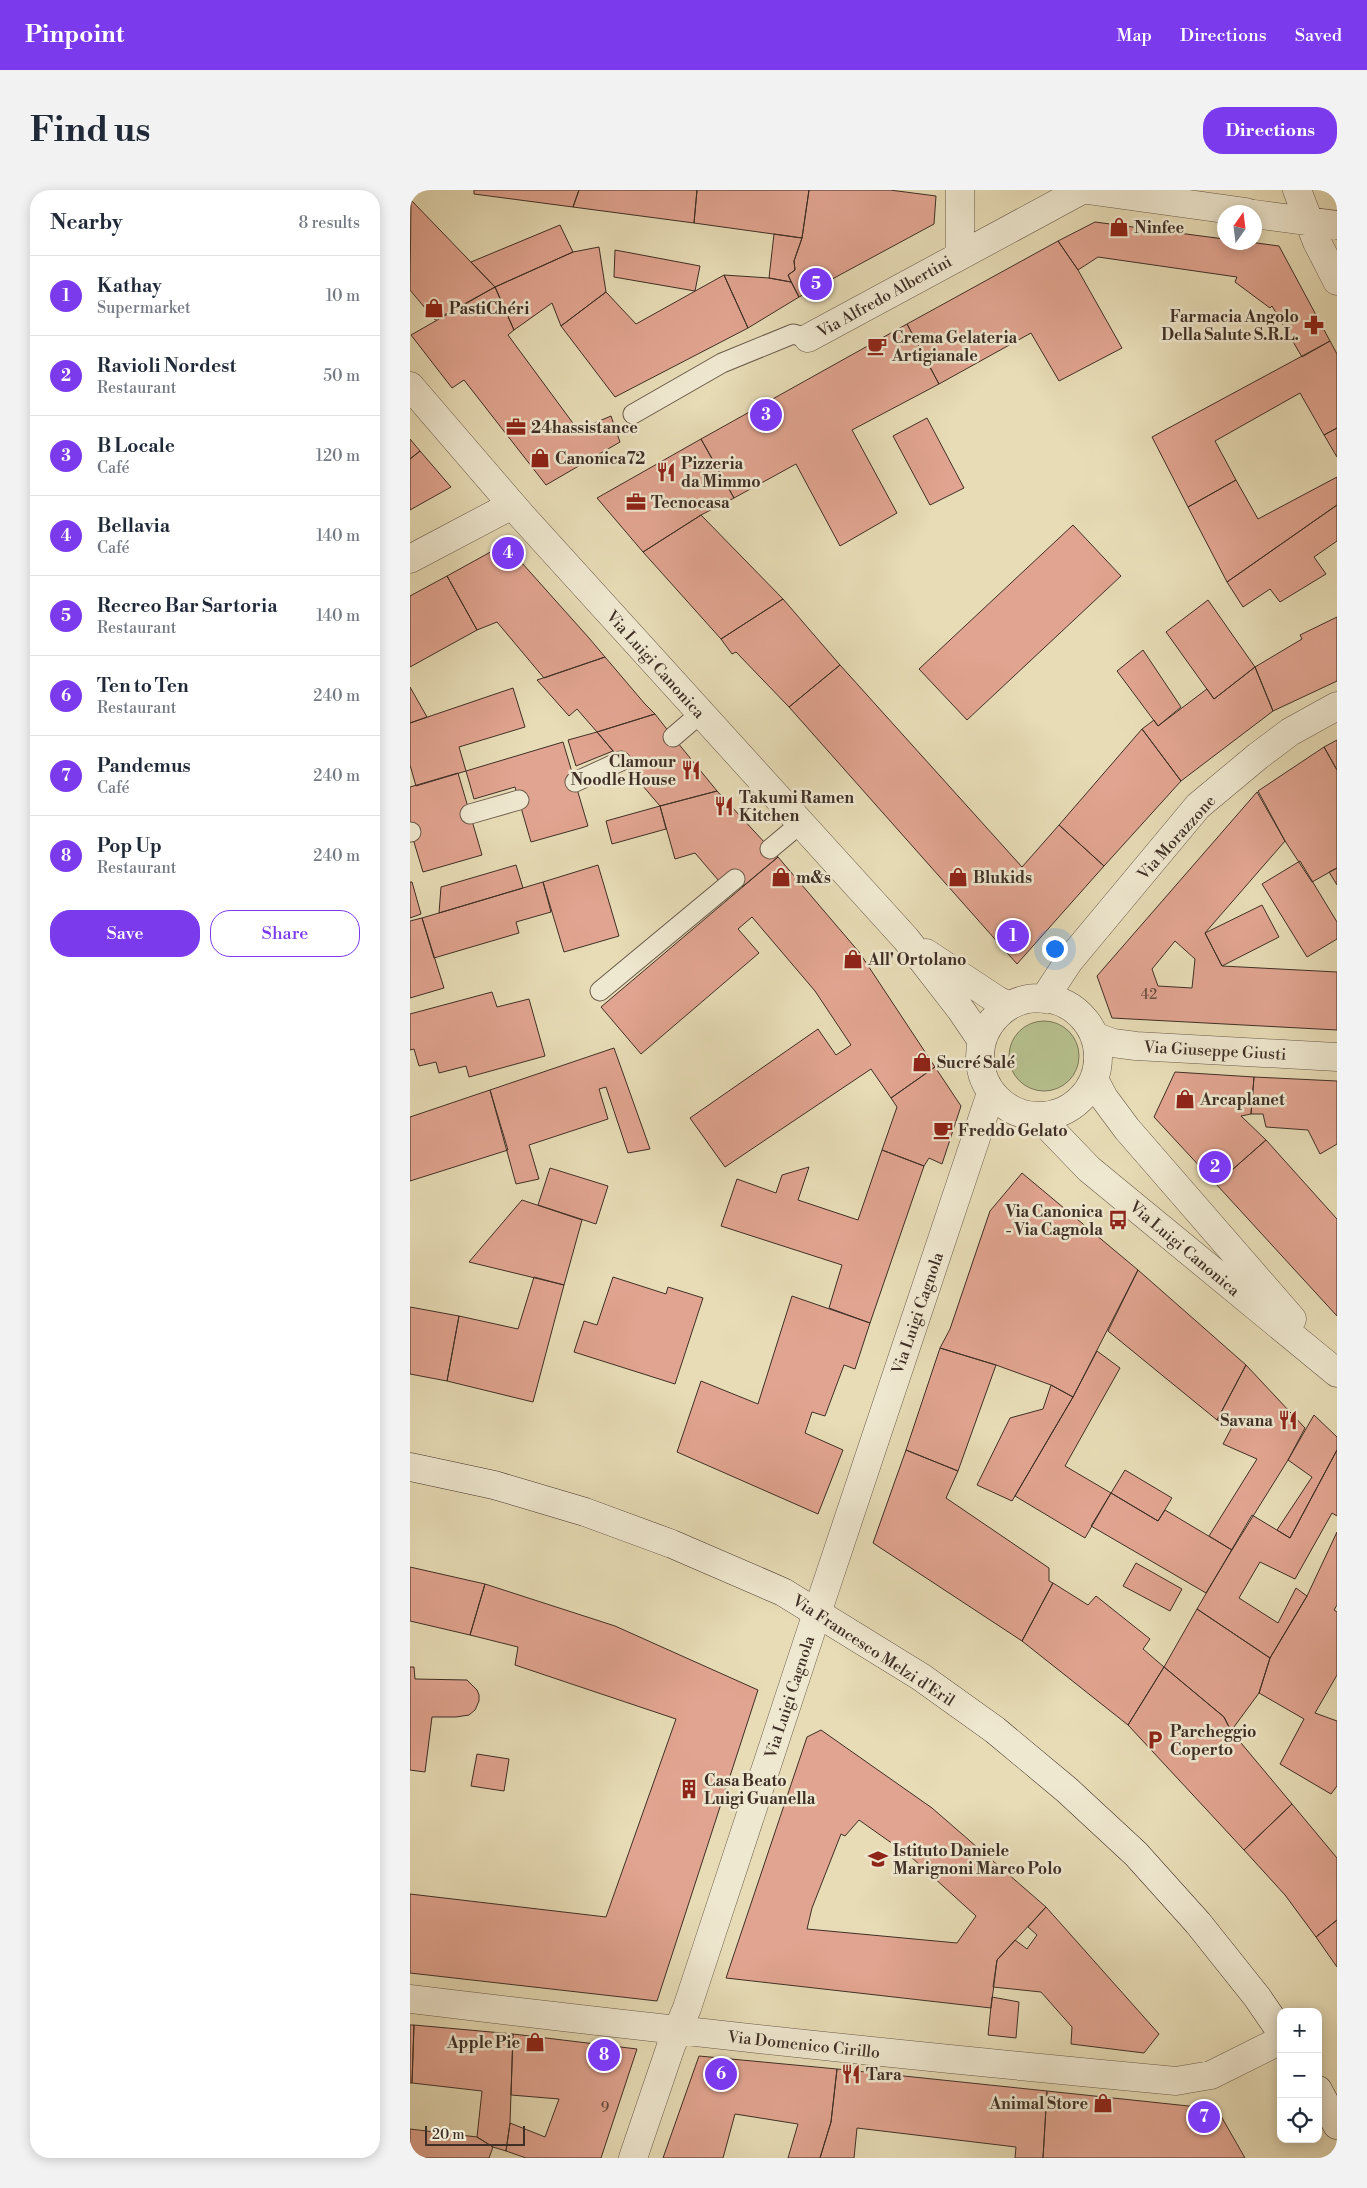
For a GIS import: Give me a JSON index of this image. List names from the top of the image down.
{
  "streets": {
    "street": [
      "Via Alfredo Albertini",
      "Via Luigi Canonica",
      "Via Morazzone",
      "Via Giuseppe Giusti",
      "Via Luigi Cagnola",
      "Via Francesco Melzi d'Eril",
      "Via Domenico Cirillo"
    ]
  },
  "crossings": [
    ["Via Luigi Canonica", "Via Morazzone"],
    ["Via Luigi Canonica", "Via Giuseppe Giusti"],
    ["Via Luigi Canonica", "Via Luigi Cagnola"],
    ["Via Morazzone", "Via Giuseppe Giusti"],
    ["Via Morazzone", "Via Luigi Cagnola"],
    ["Via Giuseppe Giusti", "Via Luigi Cagnola"],
    ["Via Luigi Cagnola", "Via Francesco Melzi d'Eril"],
    ["Via Luigi Cagnola", "Via Domenico Cirillo"]
  ],
  "places": {
    "shop": [
      "Ninfee",
      "PastiChéri",
      "Canonica72",
      "m&s",
      "Blukids",
      "All' Ortolano",
      "Sucré Salé",
      "Arcaplanet",
      "Apple Pie",
      "Animal Store"
    ],
    "pharmacy": ["Farmacia Angolo Della Salute S.R.L."],
    "cafe": ["Crema Gelateria Artigianale", "Freddo Gelato"],
    "office": ["24hassistance", "Tecnocasa"],
    "restaurant": [
      "Pizzeria da Mimmo",
      "Clamour Noodle House",
      "Takumi Ramen Kitchen",
      "Savana",
      "Tara"
    ],
    "bus stop": ["Via Canonica - Via Cagnola"],
    "parking": ["Parcheggio Coperto"],
    "building": ["Casa Beato Luigi Guanella"],
    "school or university": ["Istituto Daniele Marignoni Marco Polo"]
  },
  "house_numbers": ["42", "9"],
  "scale_bar": "20 m",
  "north": "top",
  "page": {
    "header": "Pinpoint",
    "nav": ["Map", "Directions", "Saved"],
    "buttons": [
      "Directions",
      ["Save", "Share"]
    ],
    "title": "Find us",
    "heading": ["Nearby", "8 results"],
    "list": [
      {
        "mark": "1",
        "name": "Kathay",
        "note": "Supermarket",
        "value": "10 m"
      },
      {
        "mark": "2",
        "name": "Ravioli Nordest",
        "note": "Restaurant",
        "value": "50 m"
      },
      {
        "mark": "3",
        "name": "B Locale",
        "note": "Café",
        "value": "120 m"
      },
      {
        "mark": "4",
        "name": "Bellavia",
        "note": "Café",
        "value": "140 m"
      },
      {
        "mark": "5",
        "name": "Recreo Bar Sartoria",
        "note": "Restaurant",
        "value": "140 m"
      },
      {
        "mark": "6",
        "name": "Ten to Ten",
        "note": "Restaurant",
        "value": "240 m"
      },
      {
        "mark": "7",
        "name": "Pandemus",
        "note": "Café",
        "value": "240 m"
      },
      {
        "mark": "8",
        "name": "Pop Up",
        "note": "Restaurant",
        "value": "240 m"
      }
    ],
    "pins": [
      "5",
      "3",
      "4",
      "1",
      "2",
      "8",
      "6",
      "7"
    ],
    "map_buttons": ["+", "−"],
    "scale": "20 m"
  }
}
